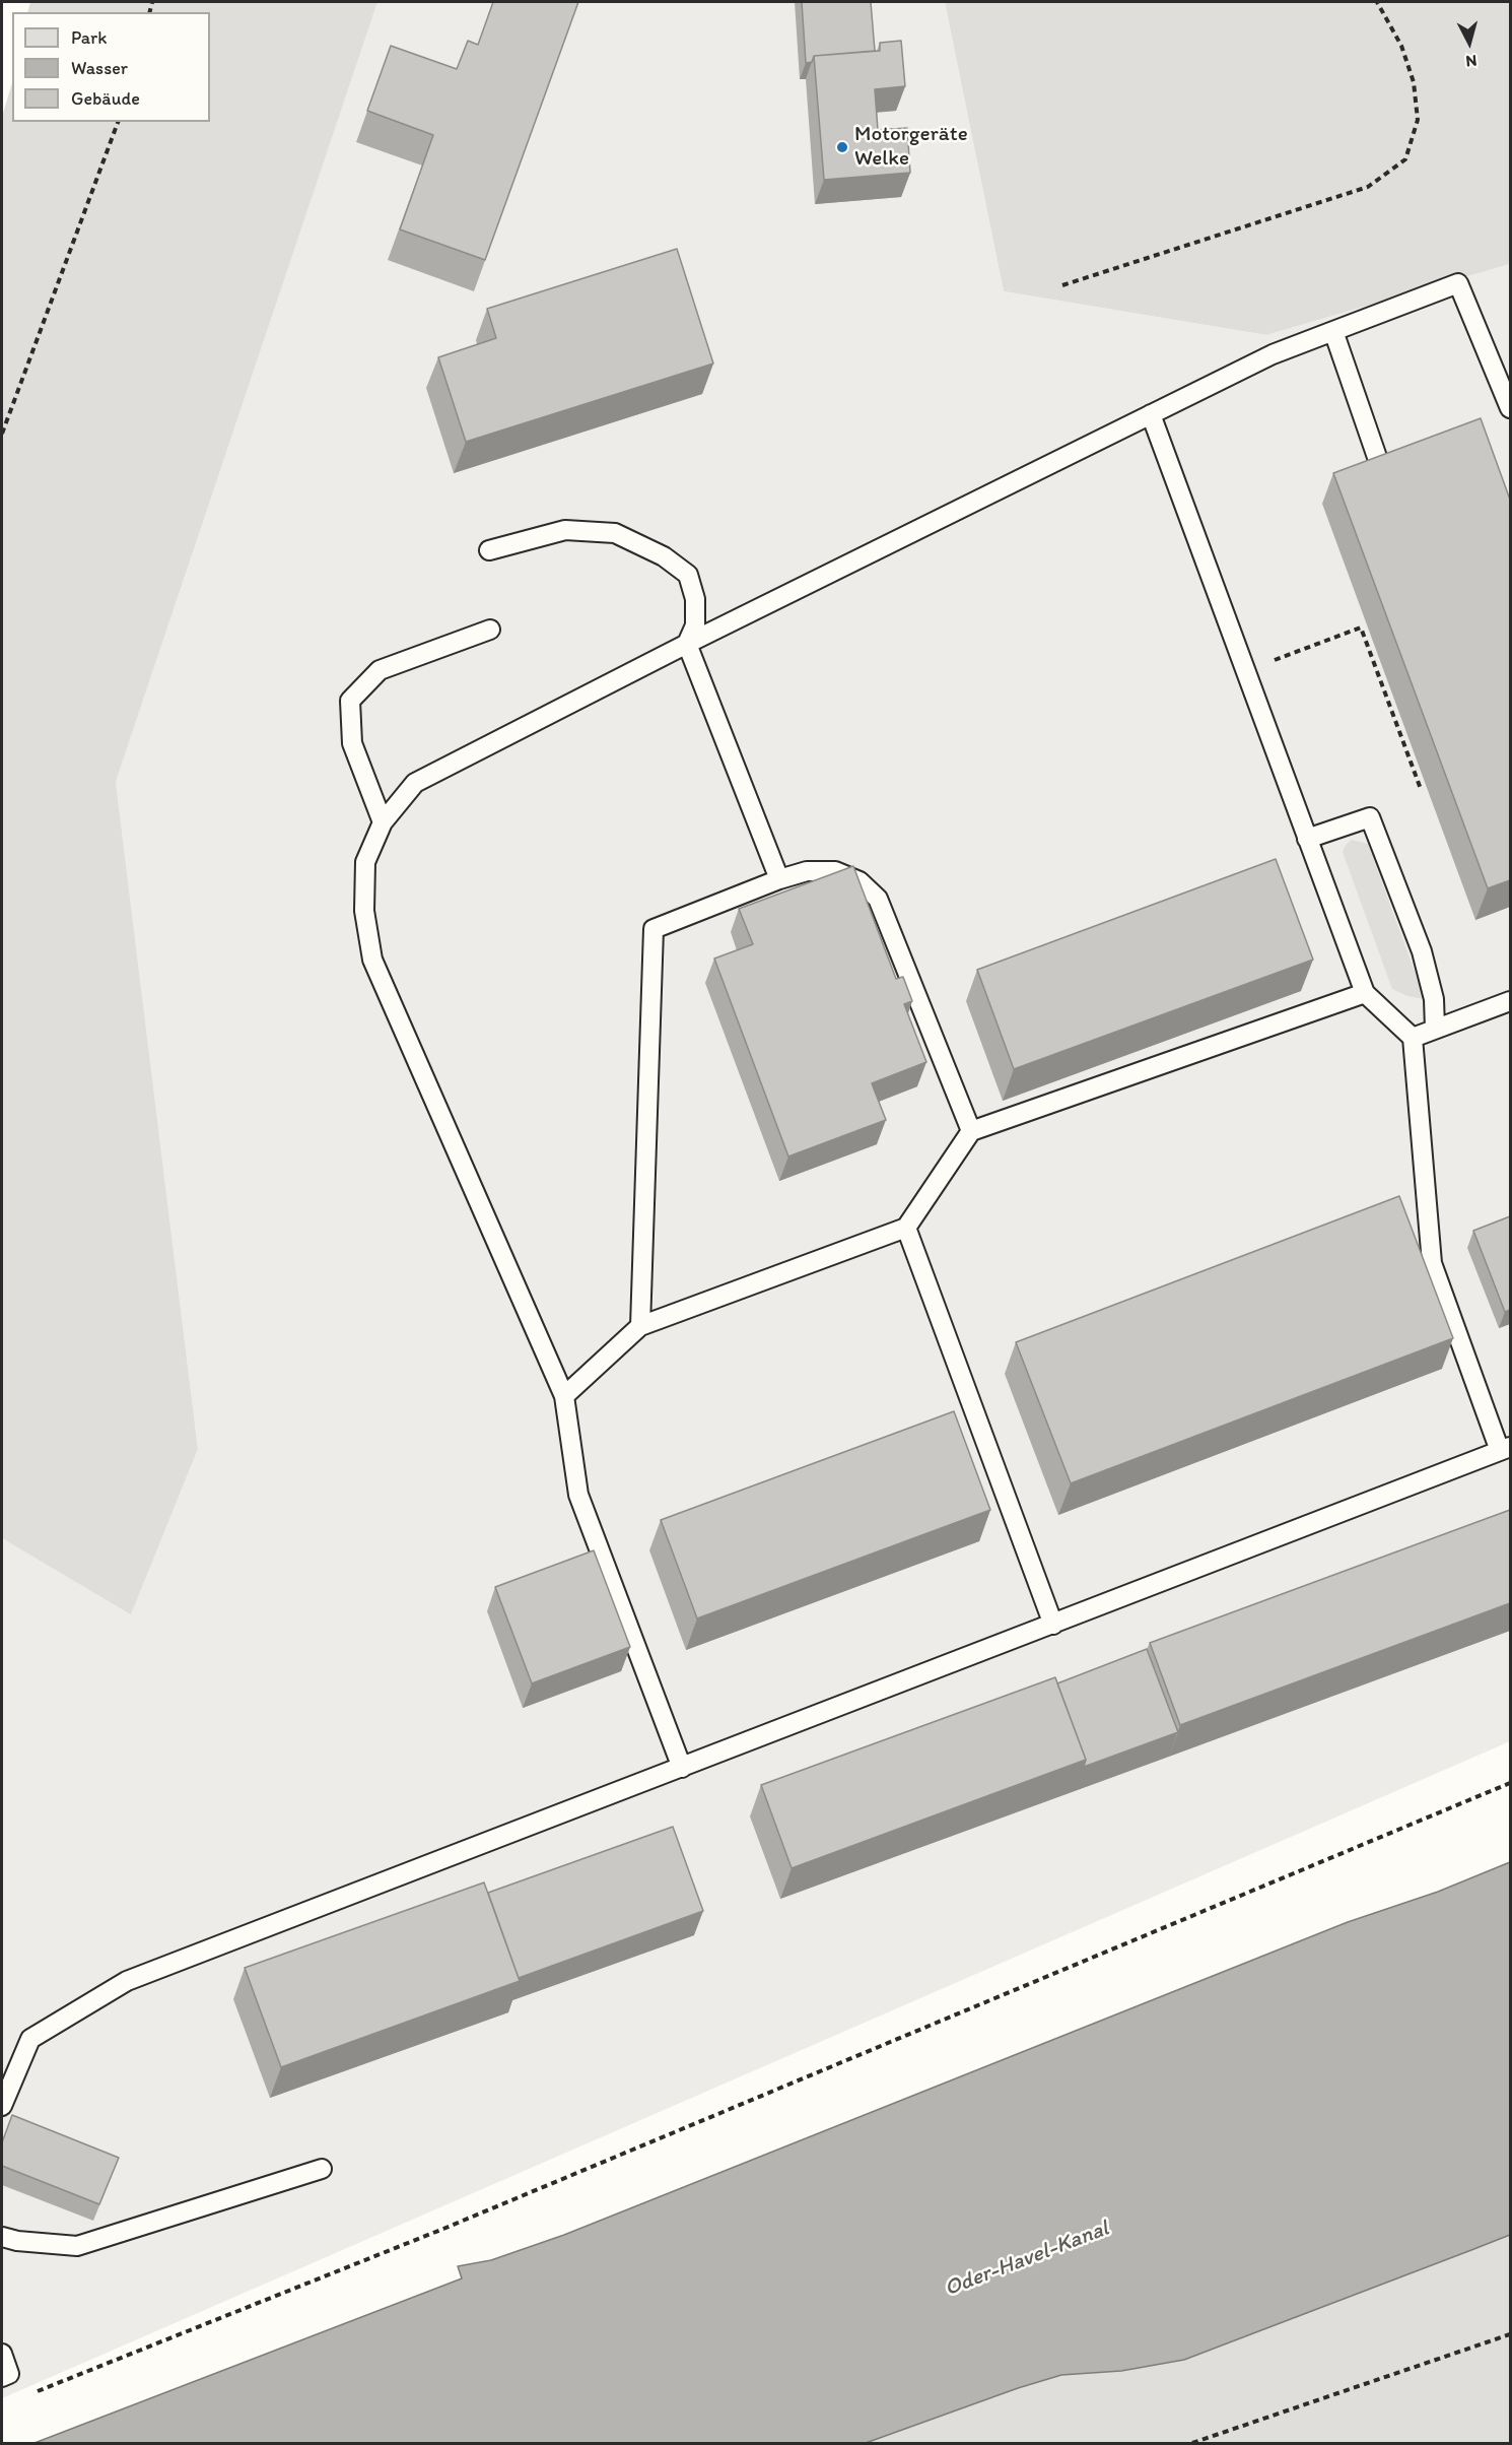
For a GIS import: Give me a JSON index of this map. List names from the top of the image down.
{
  "water": ["Oder-Havel-Kanal"],
  "places": ["Motorgeräte Welke"],
  "legend": ["Park", "Wasser", "Gebäude"],
  "north": "bottom"
}
